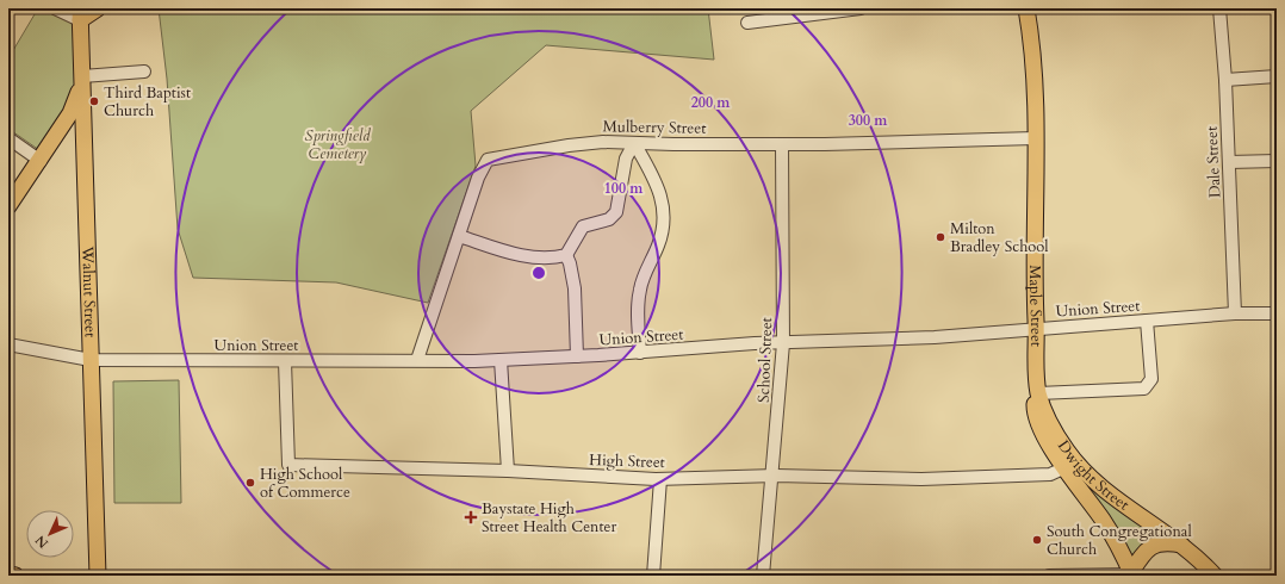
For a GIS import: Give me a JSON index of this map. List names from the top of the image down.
{
  "streets": {
    "main road": ["Walnut Street", "Maple Street", "Dwight Street"],
    "street": [
      "Mulberry Street",
      "Dale Street",
      "Union Street",
      "School Street",
      "High Street"
    ]
  },
  "crossings": [
    ["Mulberry Street", "Maple Street"],
    ["Mulberry Street", "Union Street"],
    ["Mulberry Street", "School Street"],
    ["Dale Street", "Union Street"],
    ["Walnut Street", "Union Street"],
    ["Maple Street", "Union Street"],
    ["Maple Street", "High Street"],
    ["Maple Street", "Dwight Street"],
    ["Union Street", "School Street"],
    ["Union Street", "High Street"],
    ["School Street", "High Street"]
  ],
  "parks": ["Springfield Cemetery"],
  "places": {
    "other": [
      "Third Baptist Church",
      "Milton Bradley School",
      "High School of Commerce",
      "South Congregational Church"
    ],
    "health": ["Baystate High Street Health Center"]
  },
  "north": "bottom left",
  "rings": ["200 m", "300 m", "100 m"]
}
